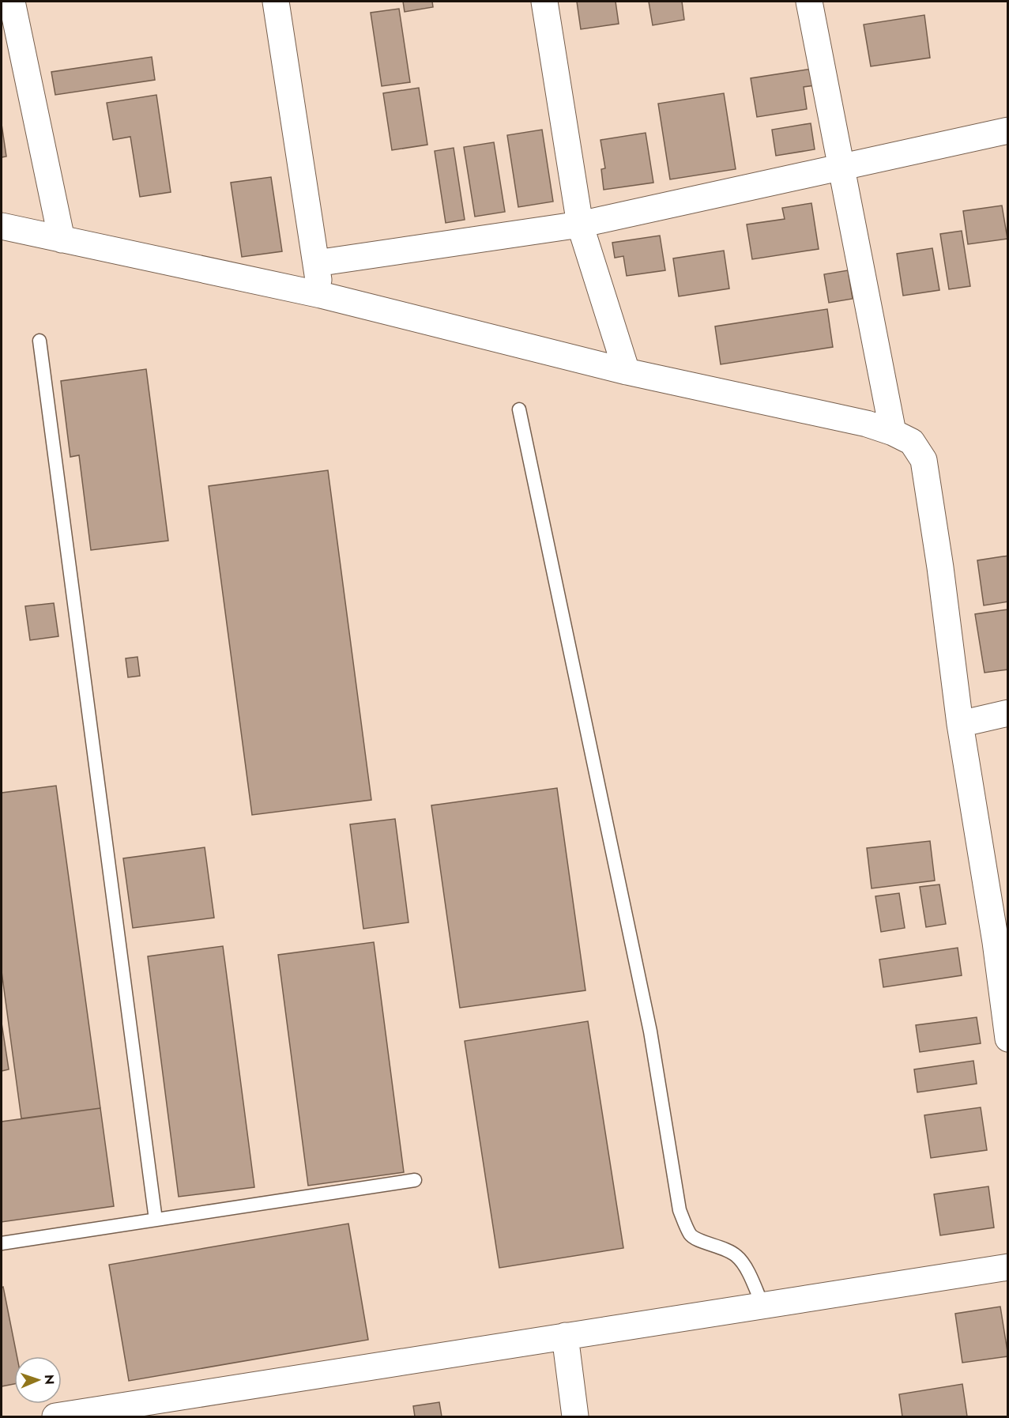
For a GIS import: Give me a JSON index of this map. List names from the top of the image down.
{
  "north": "right"
}
